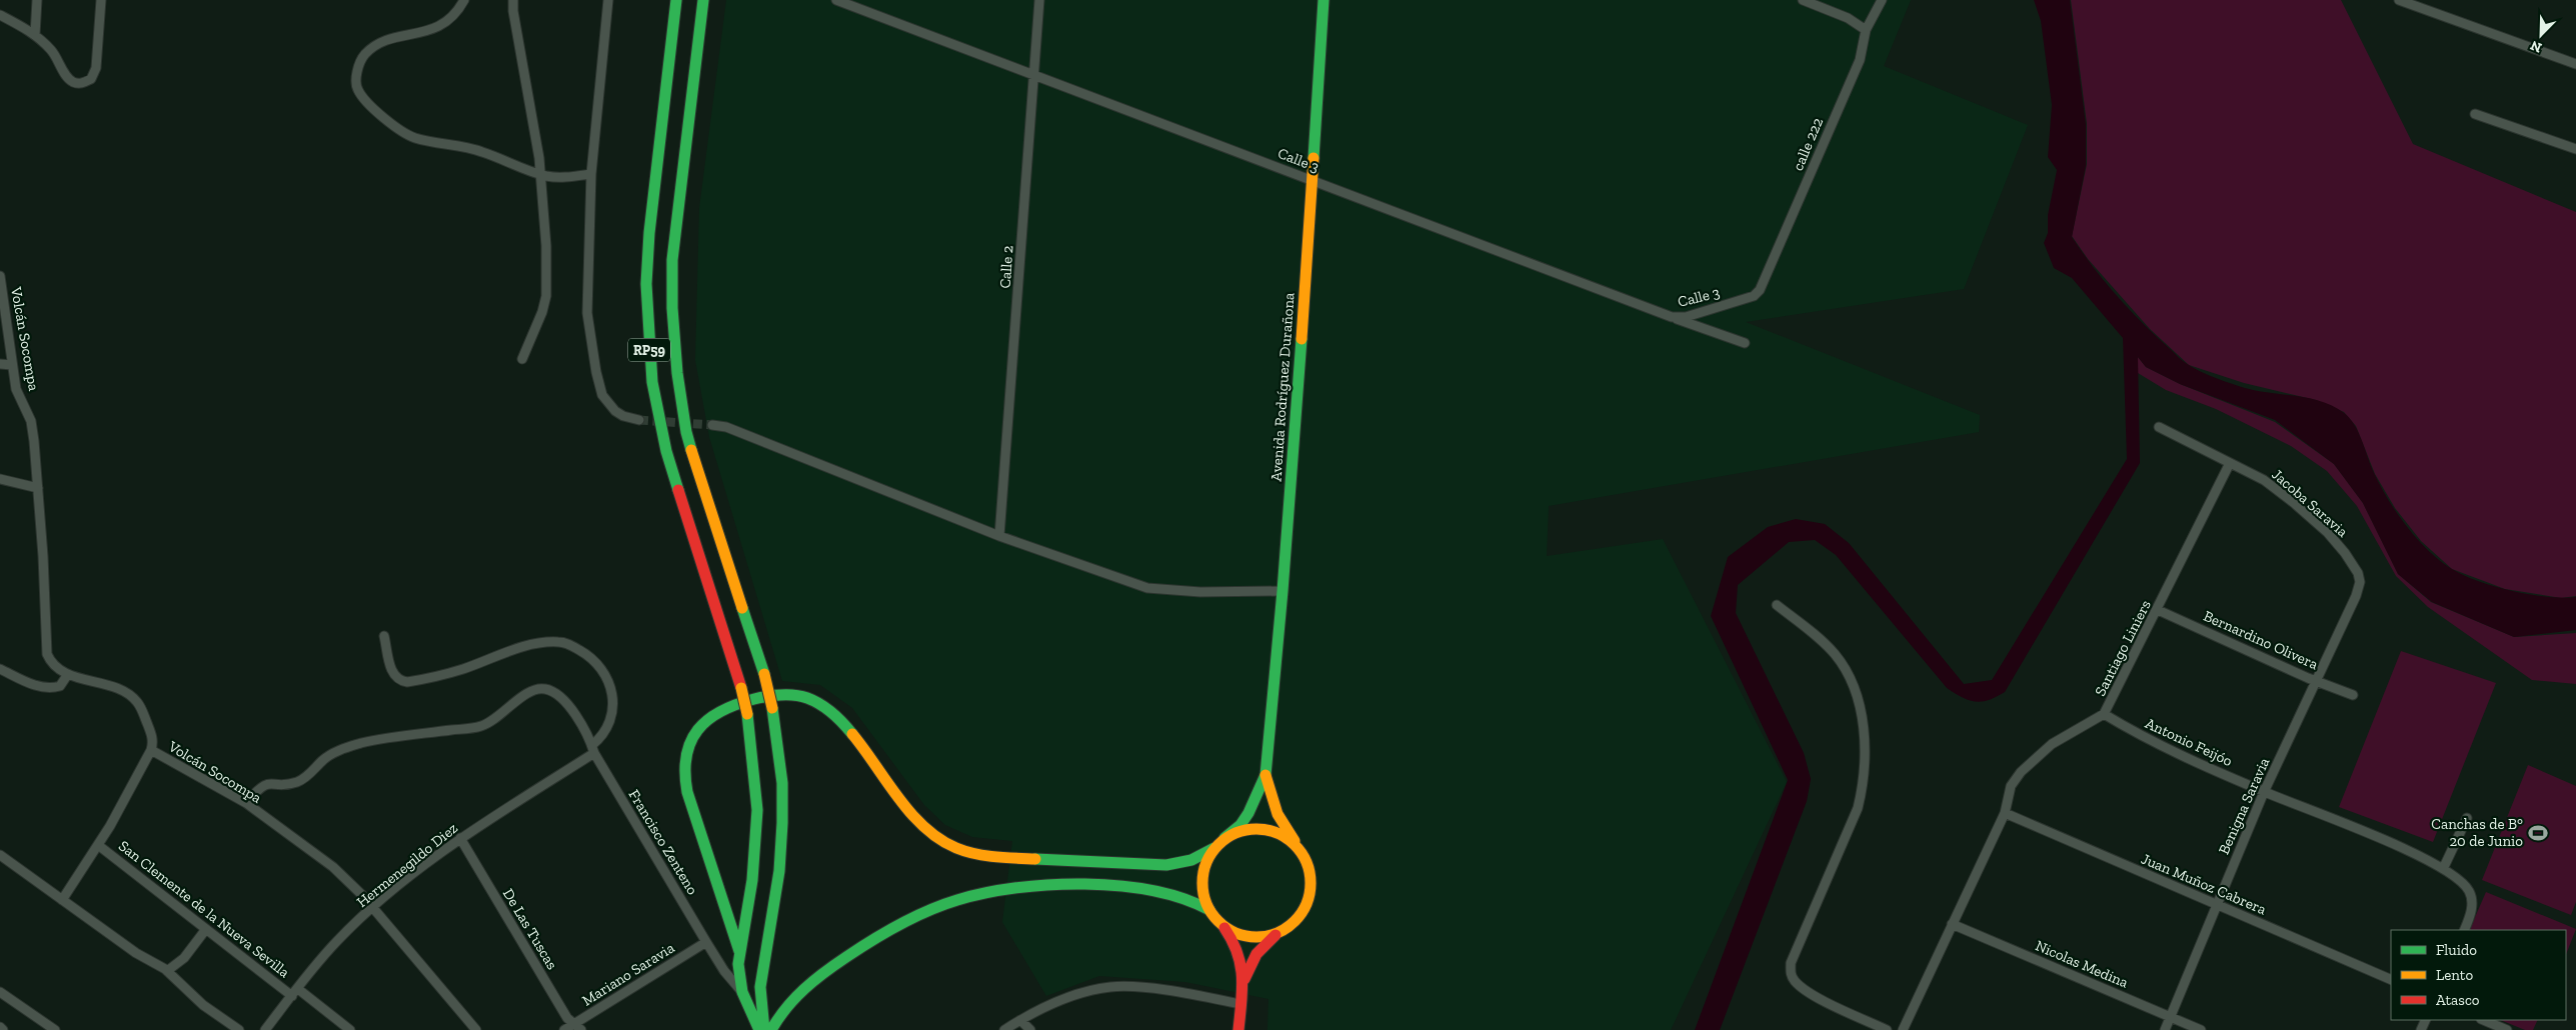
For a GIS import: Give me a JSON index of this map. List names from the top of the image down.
{
  "streets": {
    "main road": ["RP59", "Avenida Rodríguez Durañona"],
    "street": [
      "calle 222",
      "Calle 3",
      "Calle 2",
      "Volcán Socompa",
      "Jacoba Saravia",
      "Bernardino Olivera",
      "Santiago Liniers",
      "Antonio Feijóo",
      "Benigna Saravia",
      "Francisco Zenteno",
      "Hermenegildo Diez",
      "Juan Muñoz Cabrera",
      "San Clemente de la Nueva Sevilla",
      "De Las Tuscas",
      "Nicolas Medina",
      "Mariano Saravia"
    ]
  },
  "crossings": [
    ["calle 222", "Calle 3"],
    ["Calle 3", "Calle 2"],
    ["Calle 3", "Avenida Rodríguez Durañona"],
    ["Volcán Socompa", "Francisco Zenteno"],
    ["Volcán Socompa", "Hermenegildo Diez"],
    ["Jacoba Saravia", "Santiago Liniers"],
    ["Jacoba Saravia", "Benigna Saravia"],
    ["Bernardino Olivera", "Santiago Liniers"],
    ["Bernardino Olivera", "Benigna Saravia"],
    ["Santiago Liniers", "Antonio Feijóo"],
    ["Santiago Liniers", "Juan Muñoz Cabrera"],
    ["Santiago Liniers", "Nicolas Medina"],
    ["Antonio Feijóo", "Benigna Saravia"],
    ["Benigna Saravia", "Juan Muñoz Cabrera"],
    ["Benigna Saravia", "Nicolas Medina"],
    ["Francisco Zenteno", "Hermenegildo Diez"],
    ["Francisco Zenteno", "Mariano Saravia"],
    ["Hermenegildo Diez", "San Clemente de la Nueva Sevilla"],
    ["Hermenegildo Diez", "De Las Tuscas"],
    ["De Las Tuscas", "Mariano Saravia"]
  ],
  "places": {
    "sports": ["Canchas de B° 20 de Junio"]
  },
  "legend": ["Fluido", "Lento", "Atasco"],
  "north": "bottom left"
}
